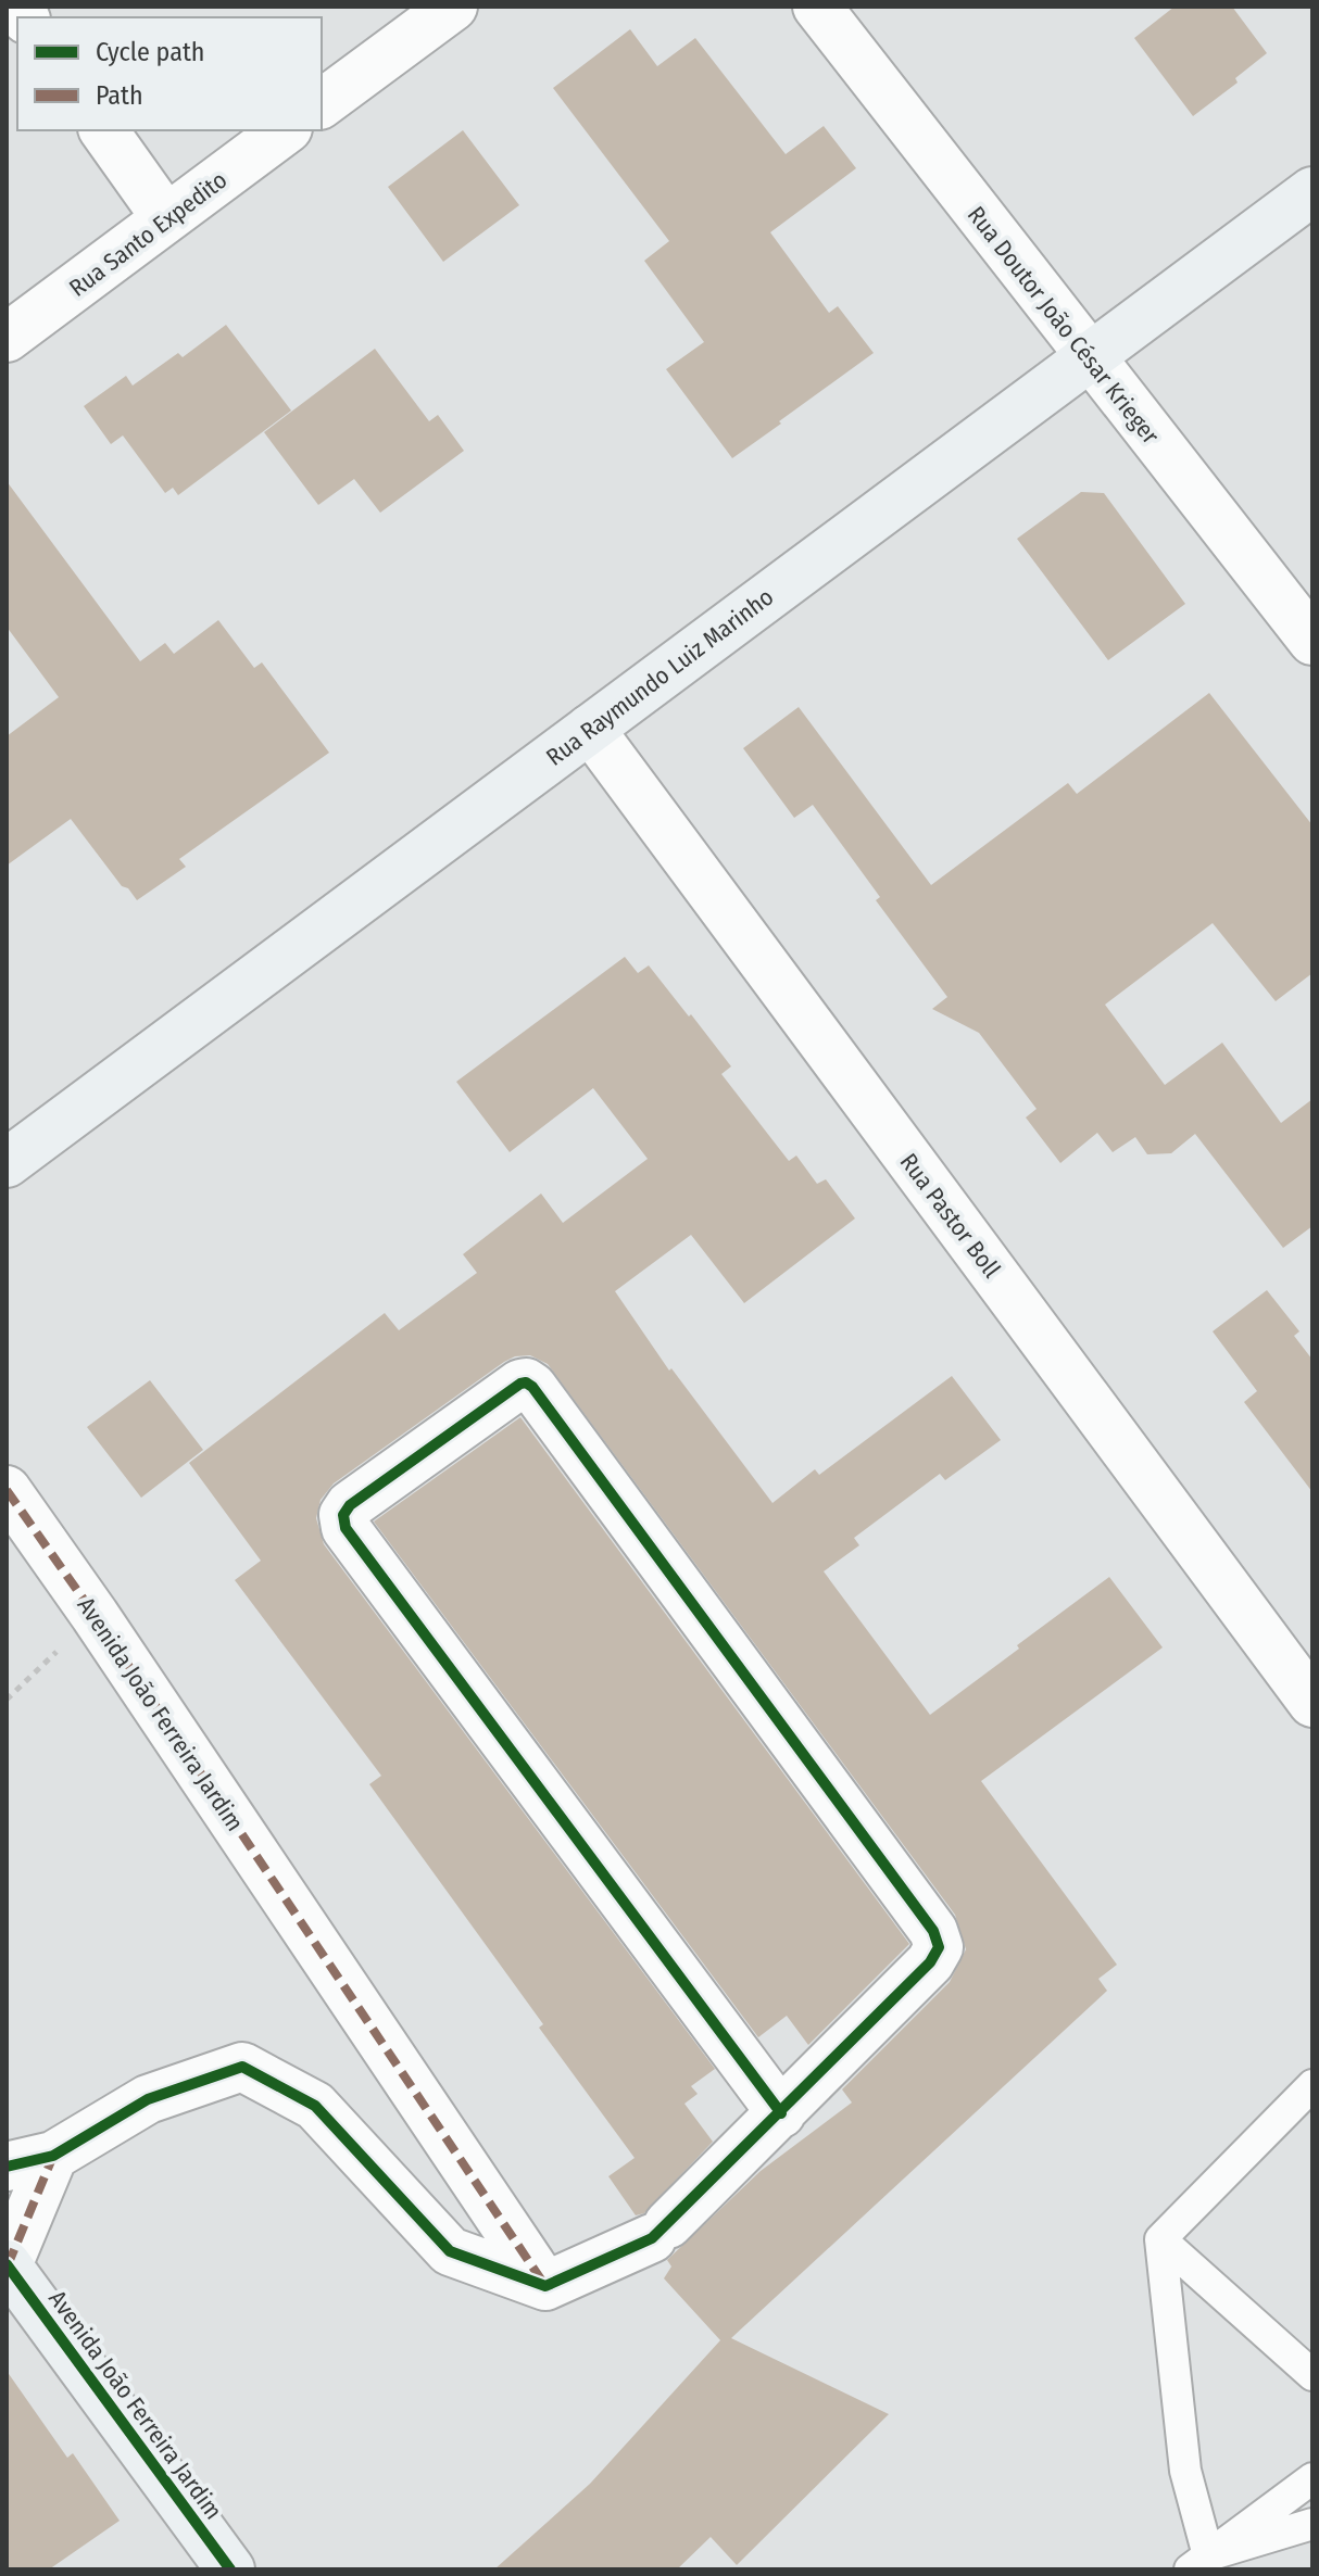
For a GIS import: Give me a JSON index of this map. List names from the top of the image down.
{
  "streets": {
    "street": [
      "Rua Santo Expedito",
      "Rua Doutor João César Krieger",
      "Rua Raymundo Luiz Marinho",
      "Rua Pastor Boll",
      "Avenida João Ferreira Jardim"
    ]
  },
  "crossings": [
    ["Rua Doutor João César Krieger", "Rua Raymundo Luiz Marinho"],
    ["Rua Raymundo Luiz Marinho", "Rua Pastor Boll"]
  ],
  "legend": ["Cycle path", "Path"]
}
